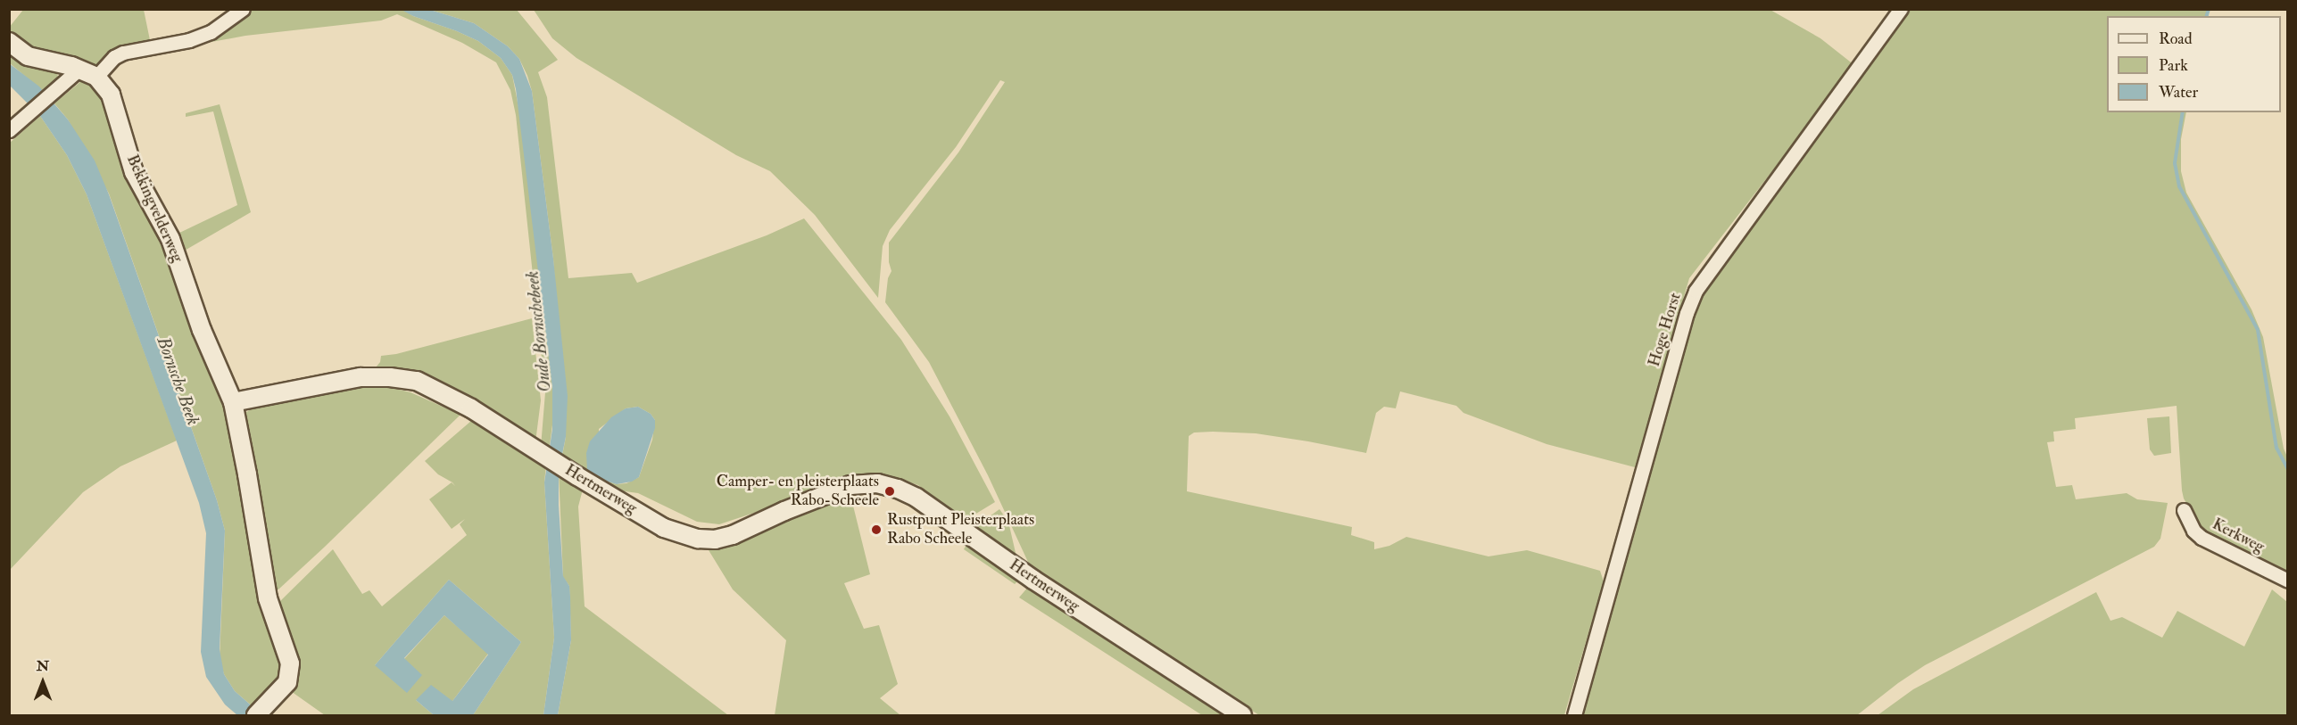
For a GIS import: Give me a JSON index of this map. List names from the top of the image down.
{
  "streets": {
    "street": [
      "Bekkingvelderweg",
      "Hoge Horst",
      "Hertmerweg",
      "Kerkweg"
    ]
  },
  "crossings": [
    ["Bekkingvelderweg", "Hertmerweg"]
  ],
  "water": ["Oude Bornschebeek", "Bornsche Beek"],
  "places": ["Camper- en pleisterplaats Rabo-Scheele", "Rustpunt Pleisterplaats Rabo Scheele"],
  "legend": ["Road", "Park", "Water"],
  "north": "top"
}
